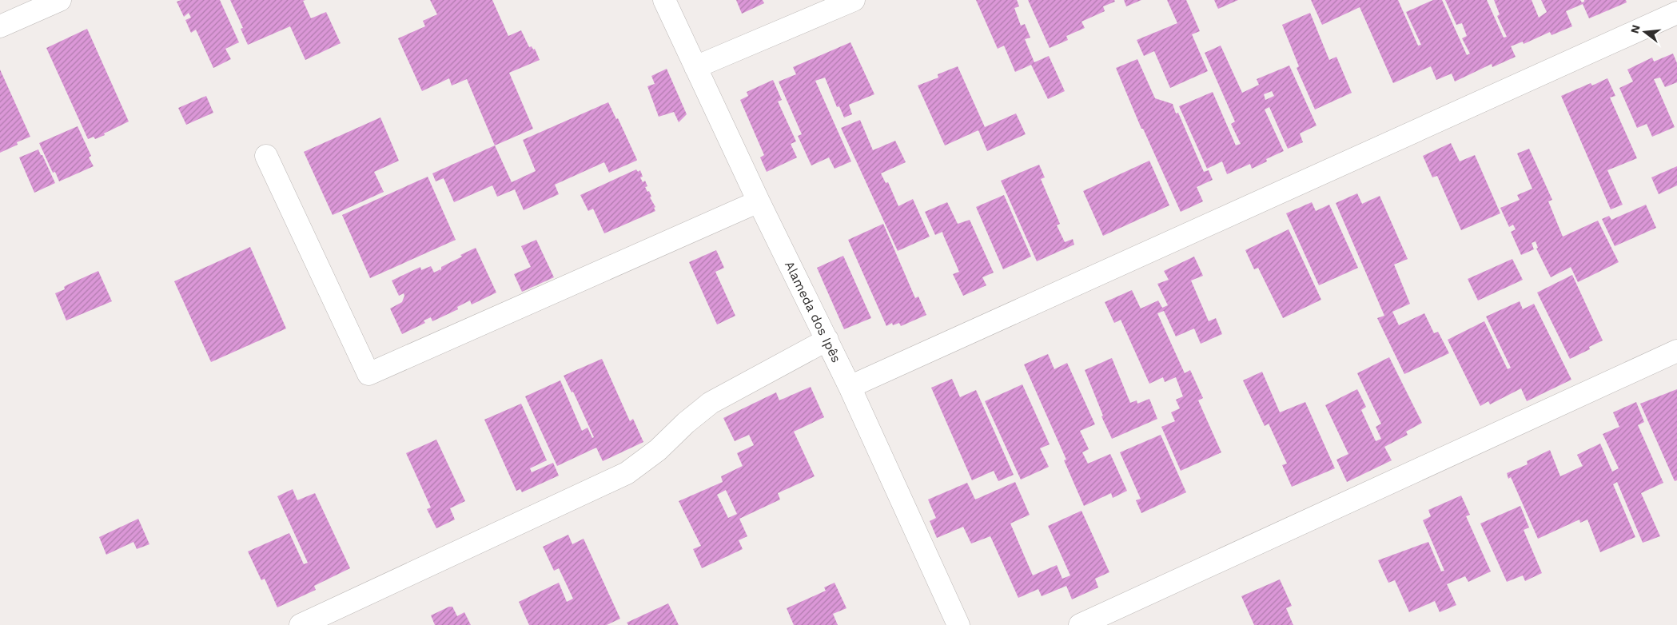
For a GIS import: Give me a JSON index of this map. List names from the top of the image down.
{
  "streets": {
    "street": ["Alameda dos Ipês"]
  },
  "north": "left"
}
